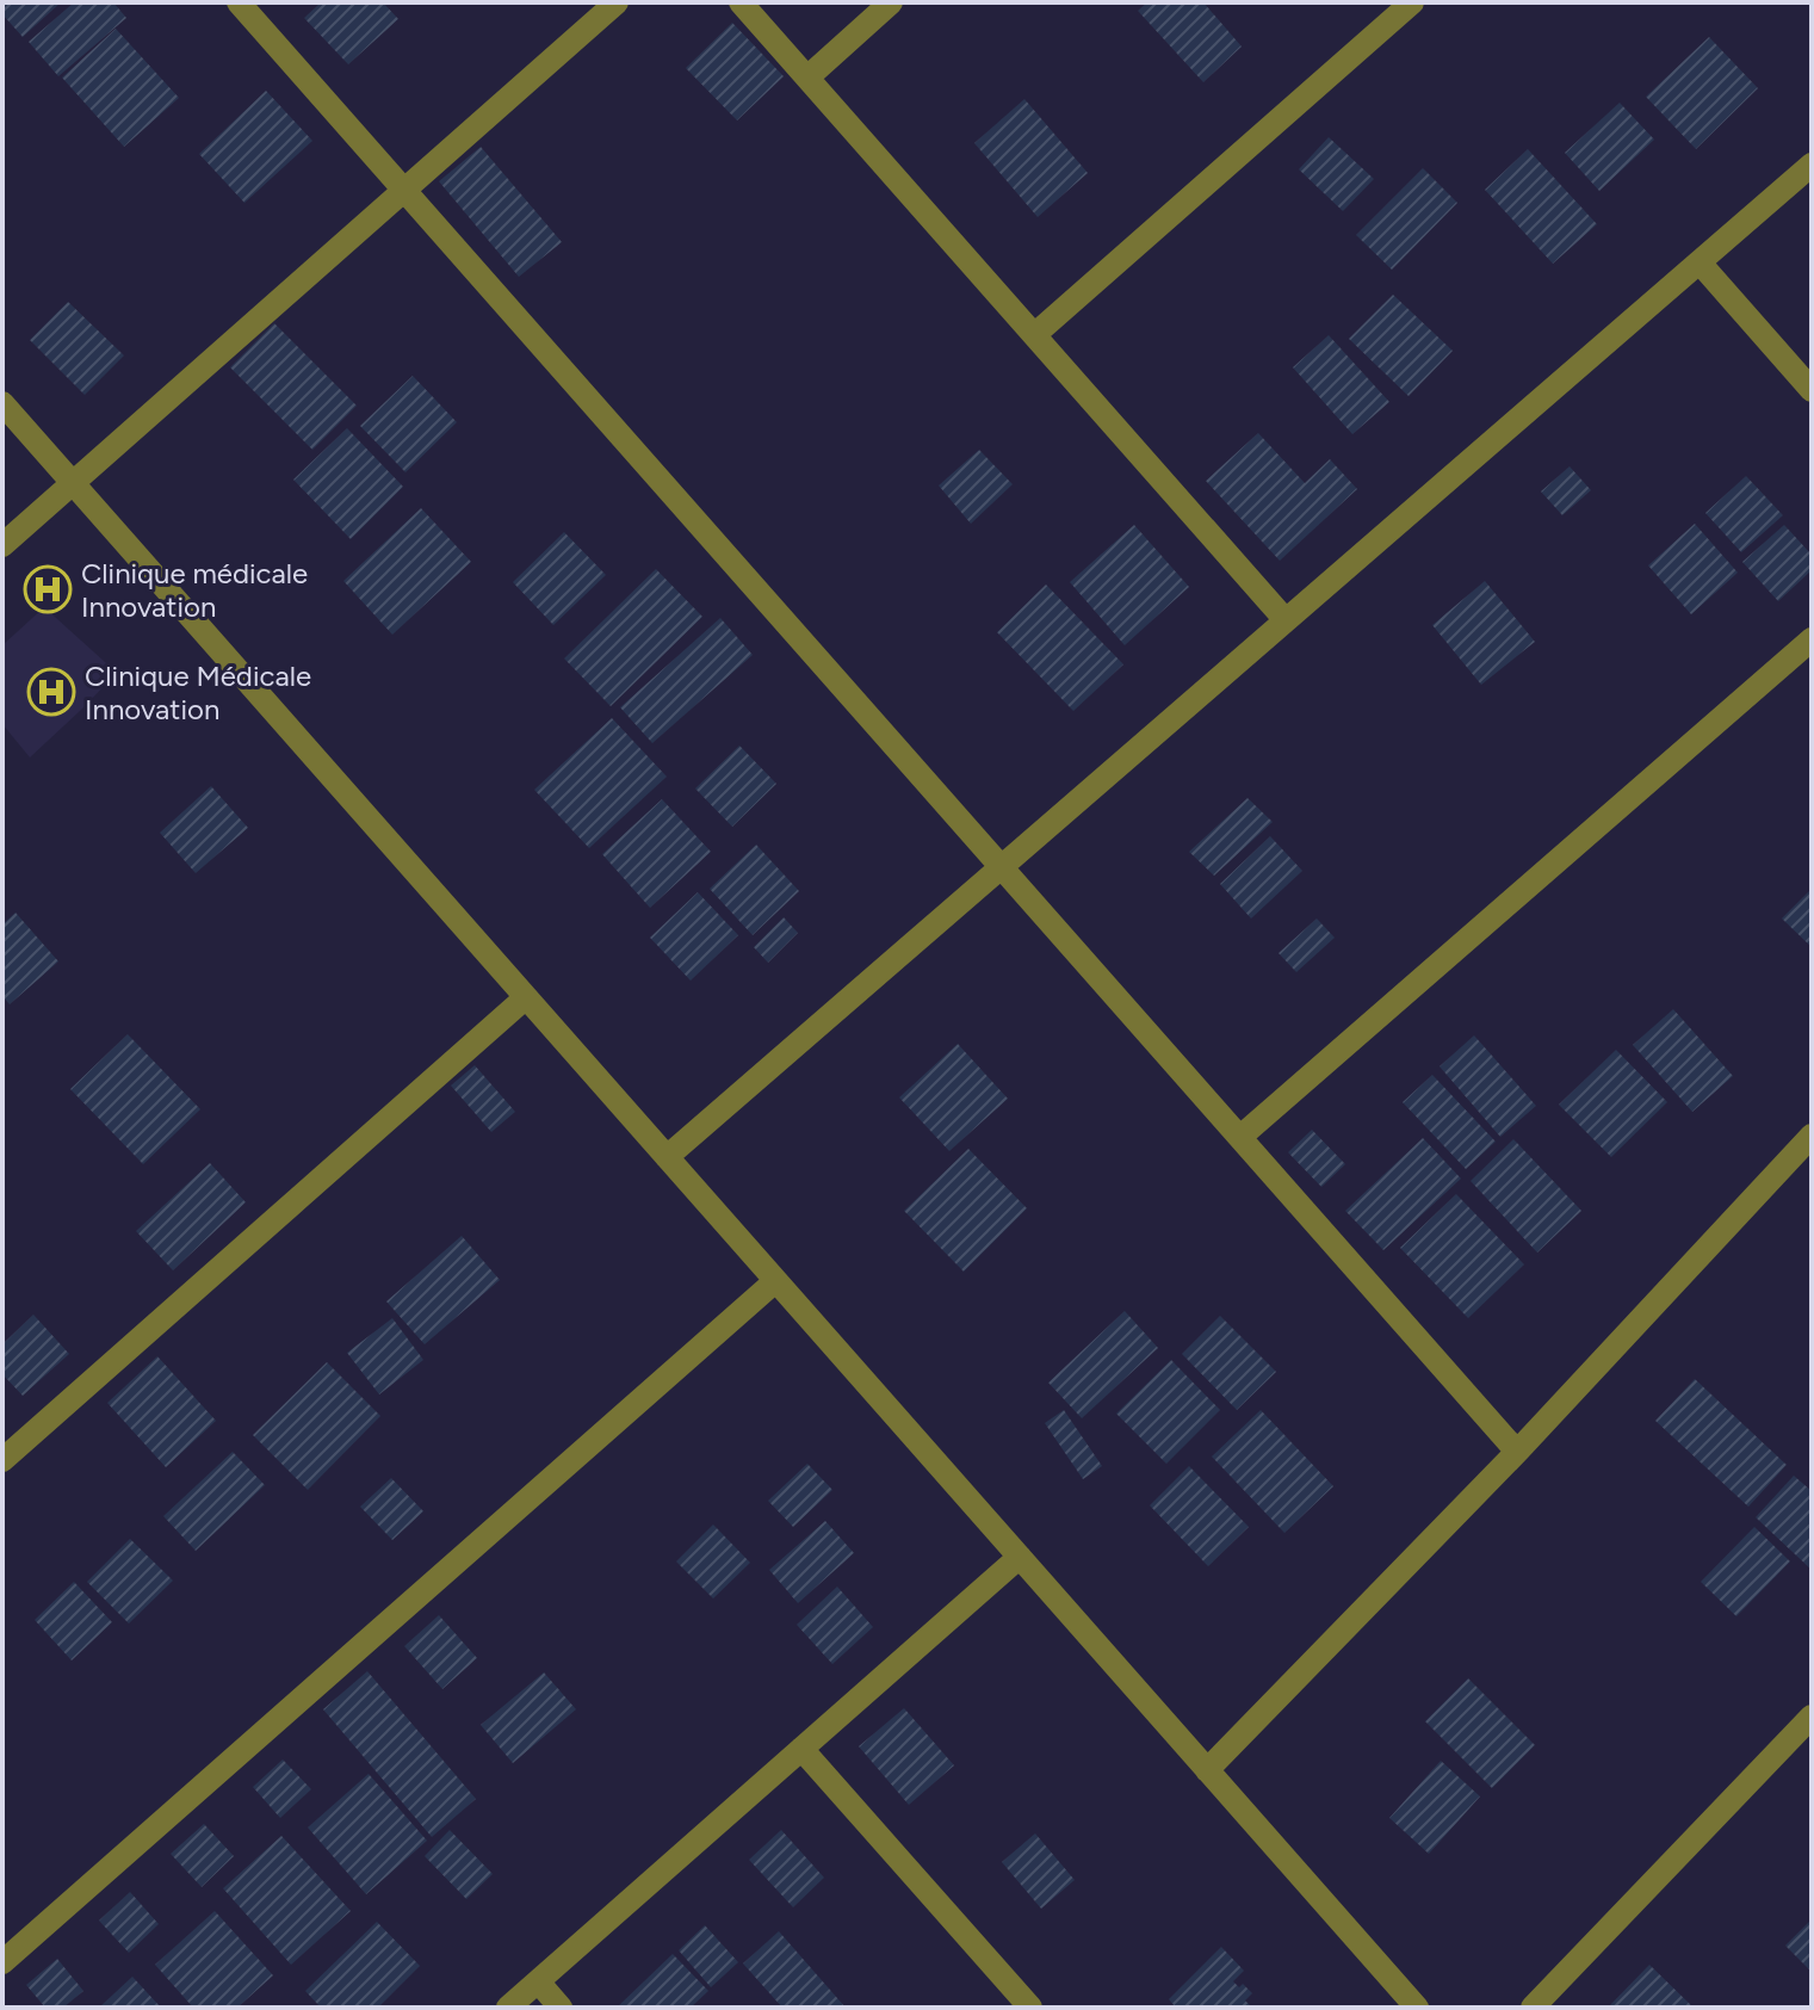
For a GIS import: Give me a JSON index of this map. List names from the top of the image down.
{
  "places": {
    "hospital": ["Clinique médicale Innovation", "Clinique Médicale Innovation"]
  }
}
